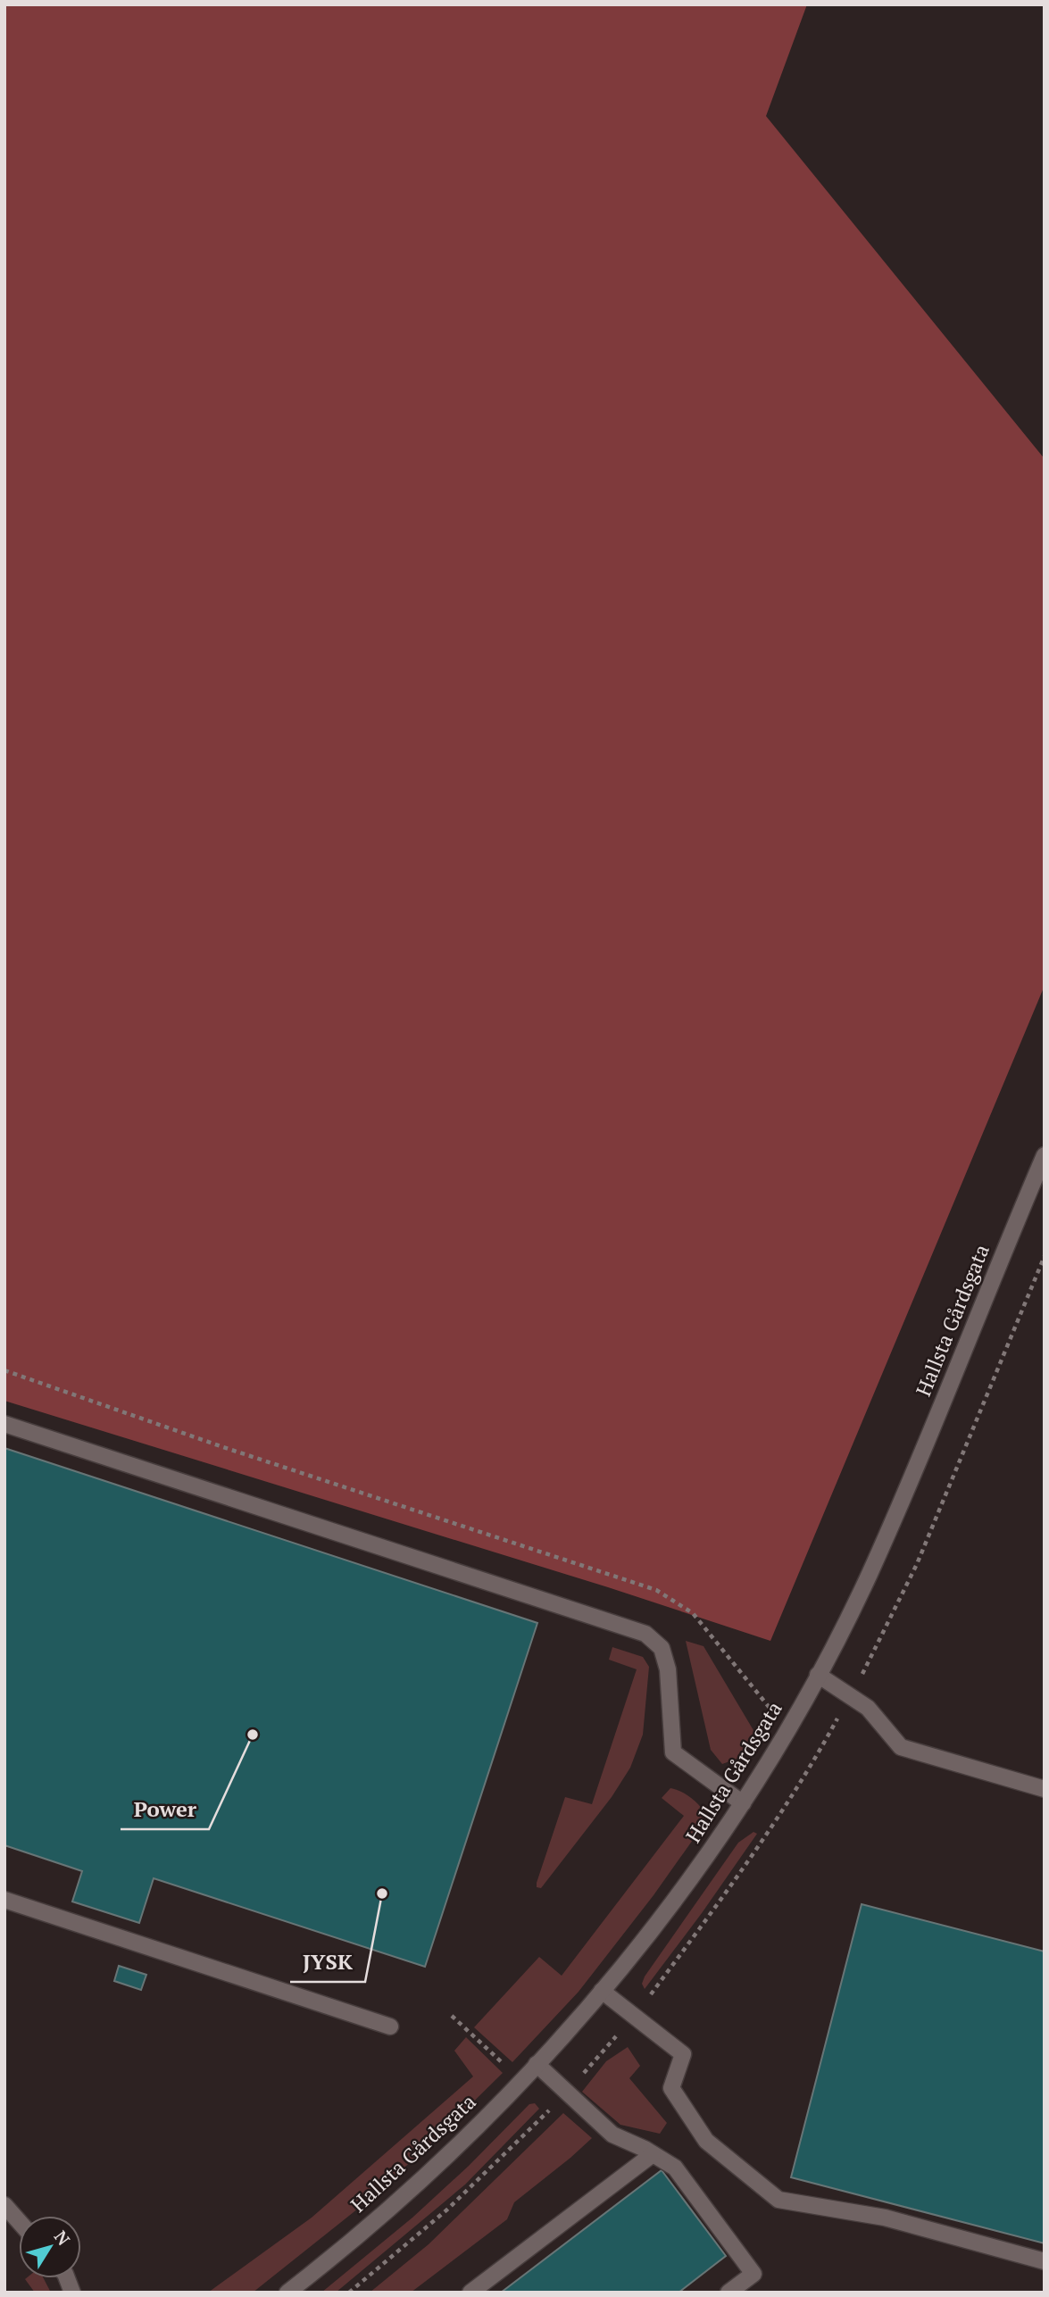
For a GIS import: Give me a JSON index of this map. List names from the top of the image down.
{
  "streets": {
    "street": ["Hallsta Gårdsgata"]
  },
  "places": ["Power", "JYSK"],
  "north": "top right"
}
